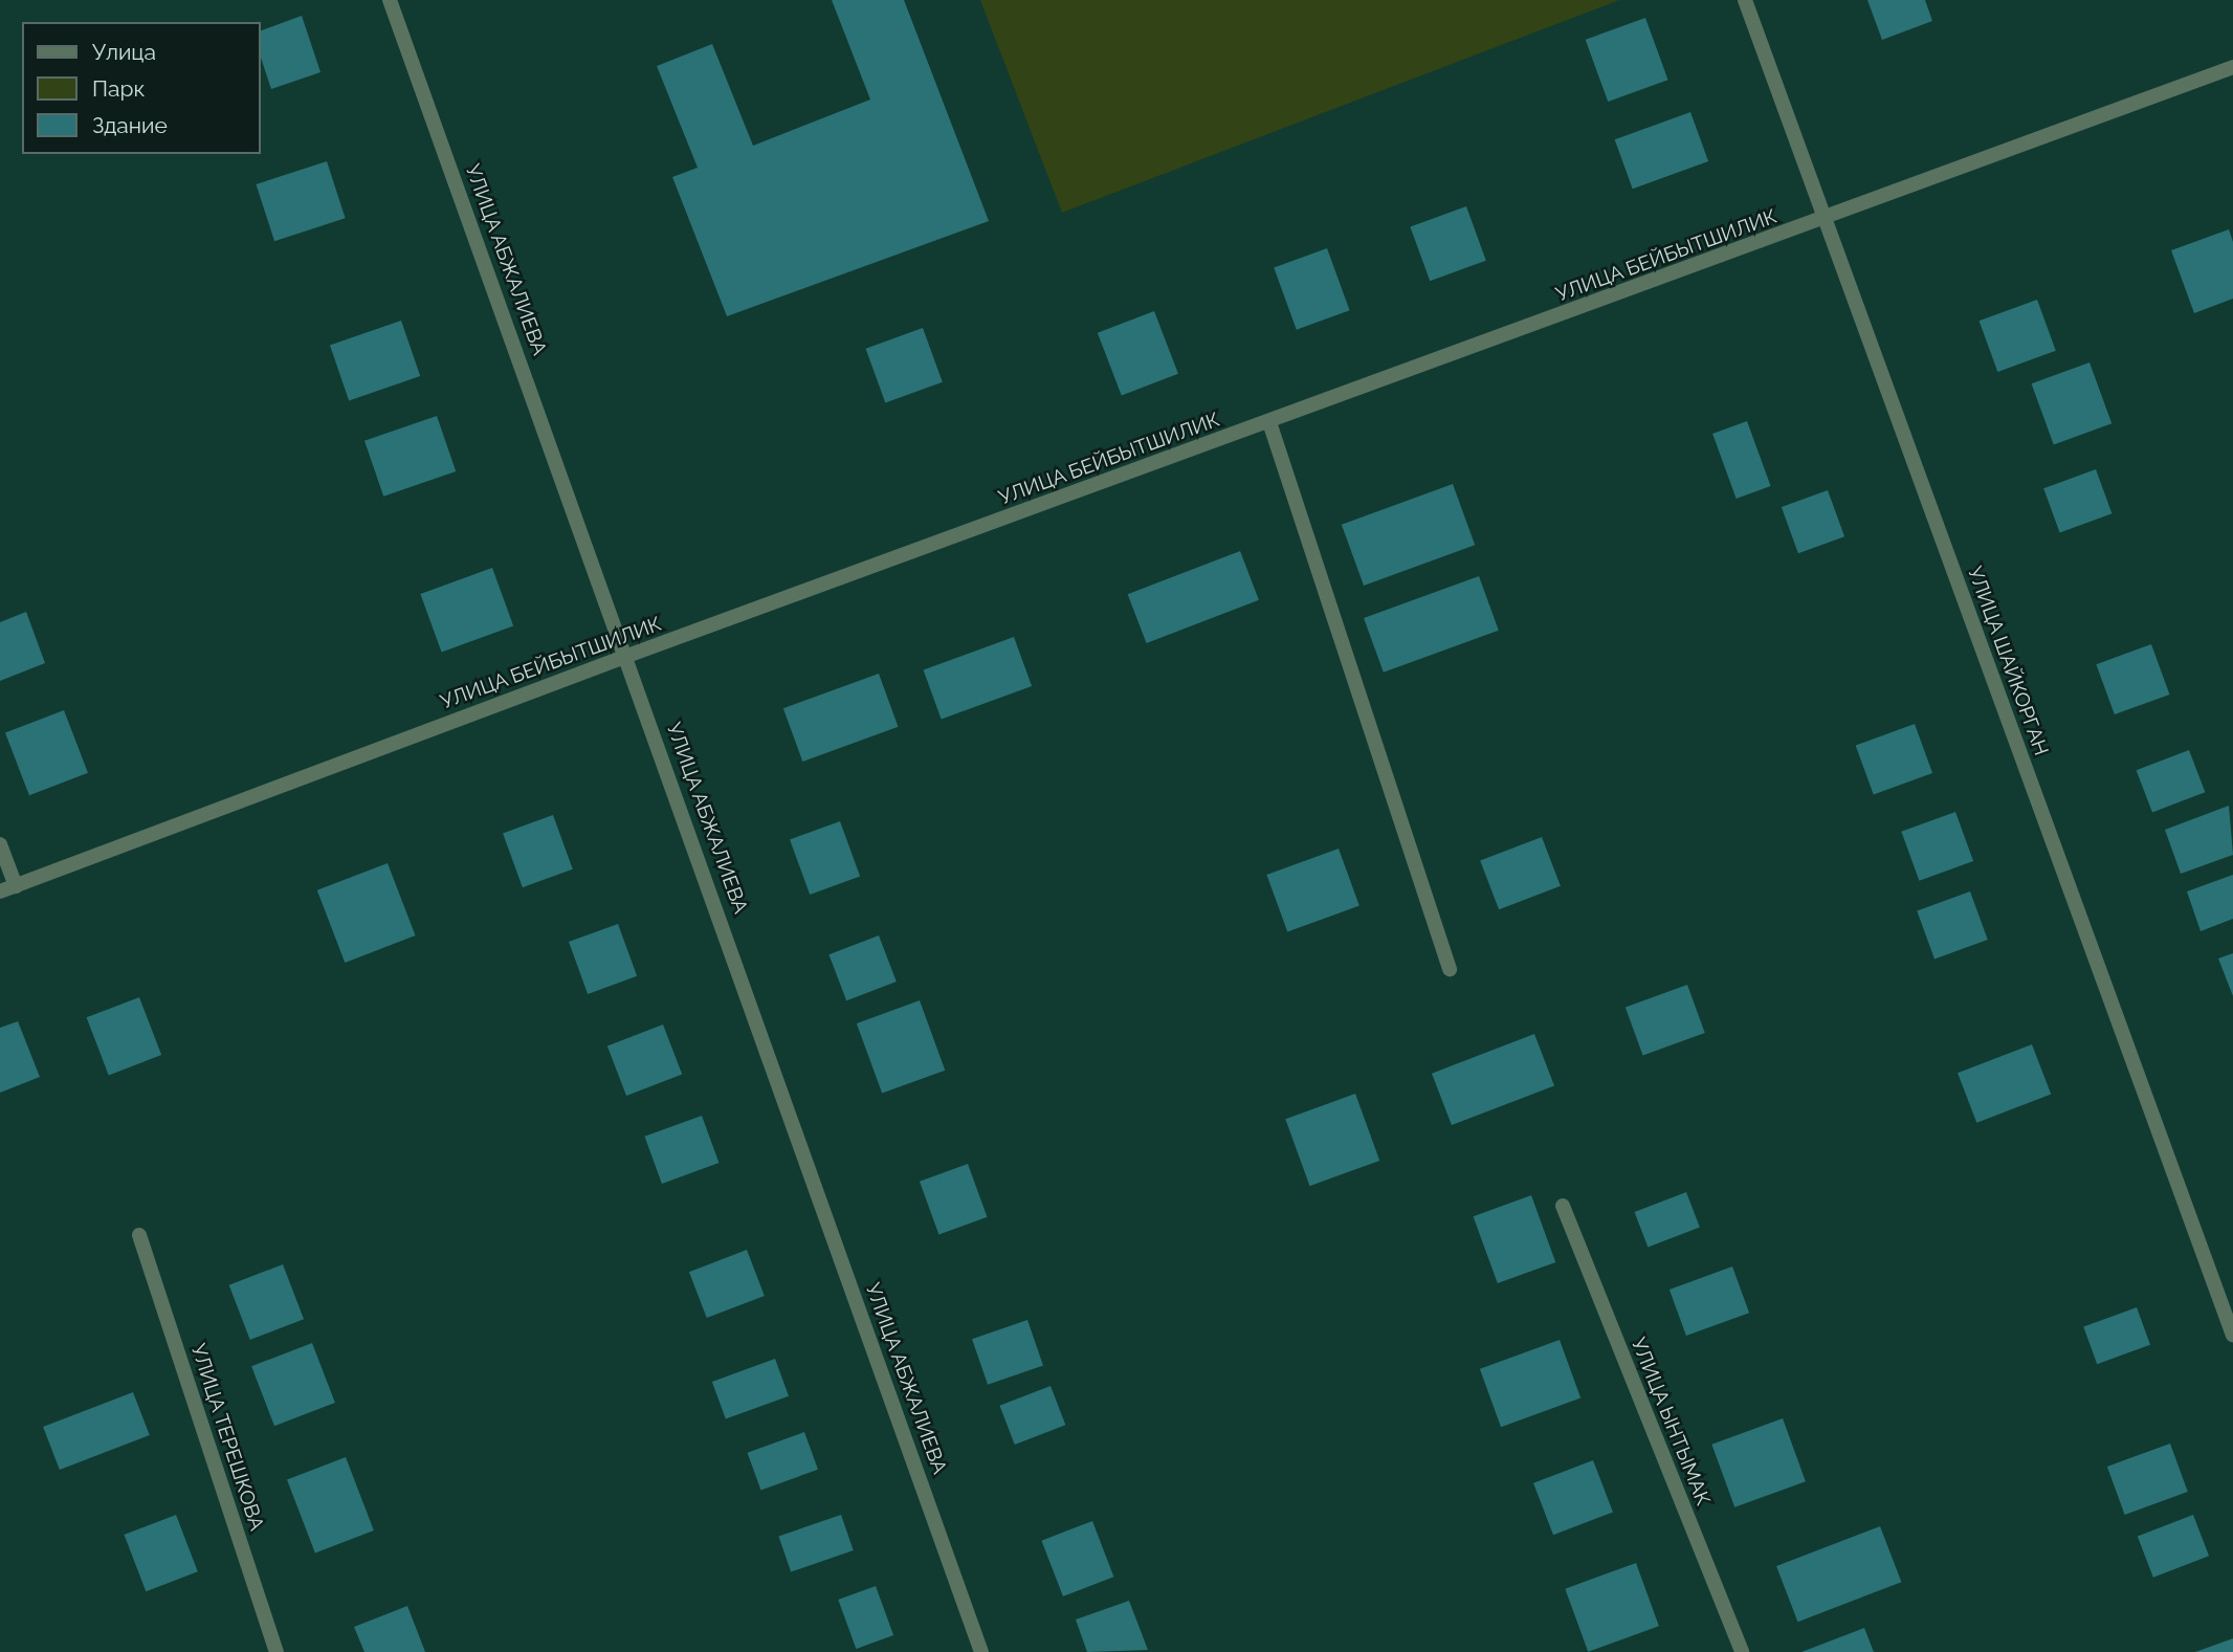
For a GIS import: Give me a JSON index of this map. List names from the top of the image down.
{
  "streets": {
    "street": [
      "УЛИЦА БЕЙБЫТШИЛИК",
      "УЛИЦА АБЖАЛИЕВА",
      "УЛИЦА ШАЙКОРГАН",
      "УЛИЦА ЫНТЫМАК",
      "УЛИЦА ТЕРЕШКОВА"
    ]
  },
  "crossings": [
    ["УЛИЦА БЕЙБЫТШИЛИК", "УЛИЦА АБЖАЛИЕВА"],
    ["УЛИЦА БЕЙБЫТШИЛИК", "УЛИЦА ШАЙКОРГАН"]
  ],
  "legend": ["Улица", "Парк", "Здание"]
}
